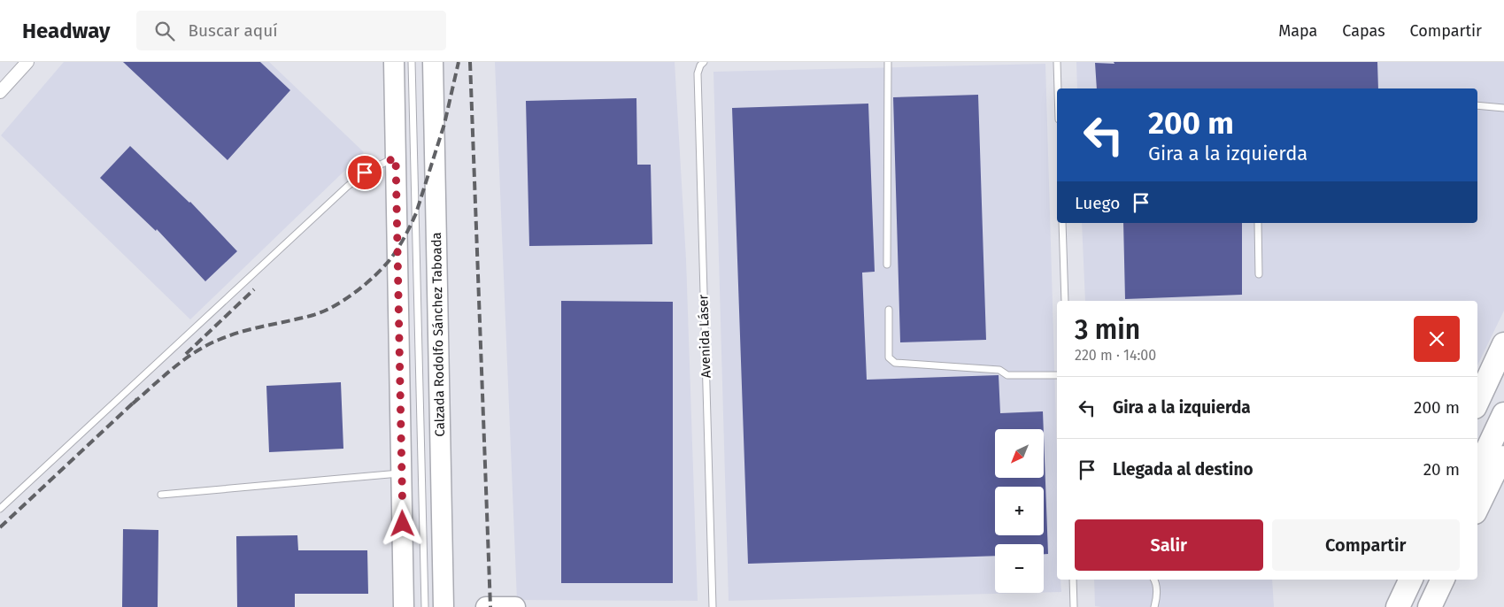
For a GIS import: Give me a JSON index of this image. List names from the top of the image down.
{
  "streets": {
    "main road": ["Calzada Rodolfo Sánchez Taboada"],
    "lane": ["Avenida Láser"]
  },
  "north": "bottom left",
  "page": {
    "header": "Headway",
    "search": "Buscar aquí",
    "nav": ["Mapa", "Capas", "Compartir"],
    "turn": ["200 m", "Gira a la izquierda"],
    "then": "Luego",
    "heading": ["3 min", "220 m · 14:00"],
    "list": [
      {
        "name": "Gira a la izquierda",
        "value": "200 m"
      },
      {
        "name": "Llegada al destino",
        "value": "20 m"
      }
    ],
    "map_buttons": ["+", "−"],
    "buttons": ["Salir", "Compartir"]
  }
}
